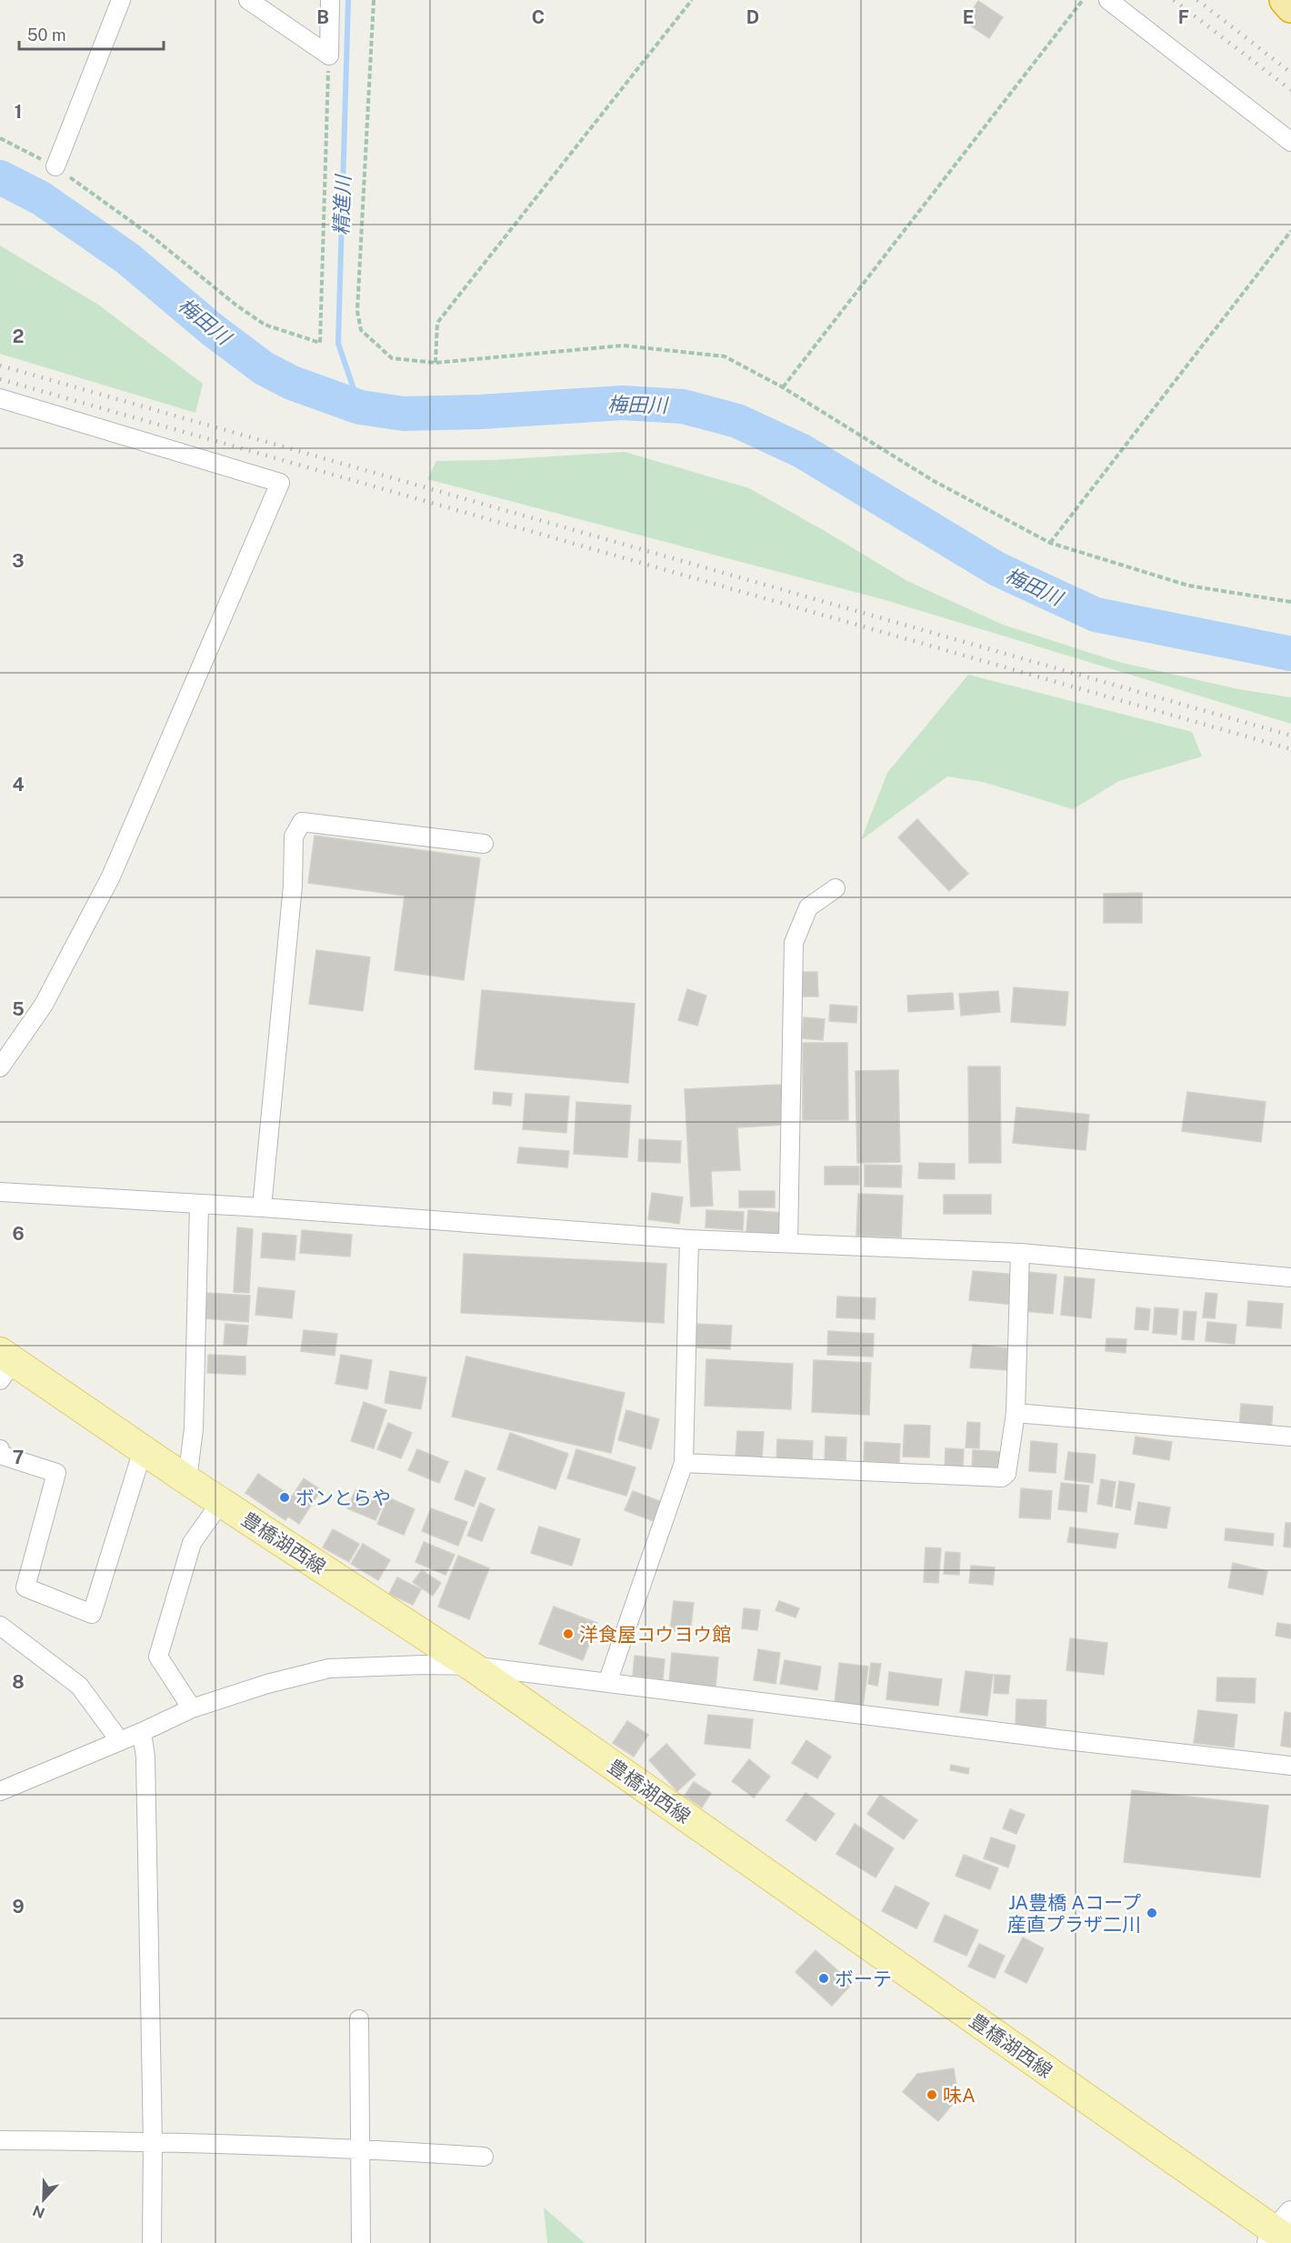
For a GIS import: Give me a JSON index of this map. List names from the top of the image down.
{
  "streets": {
    "main road": ["豊橋湖西線"]
  },
  "water": ["精進川", "梅田川"],
  "places": [
    "ボンとらや",
    "洋食屋コウヨウ館",
    "JA豊橋 Aコープ 産直プラザ二川",
    "ボーテ",
    "味A"
  ],
  "scale_bar": "50 m",
  "north": "bottom",
  "grid": {
    "columns": [
      "B",
      "C",
      "D",
      "E",
      "F"
    ],
    "rows": [
      "1",
      "2",
      "3",
      "4",
      "5",
      "6",
      "7",
      "8",
      "9"
    ]
  }
}
